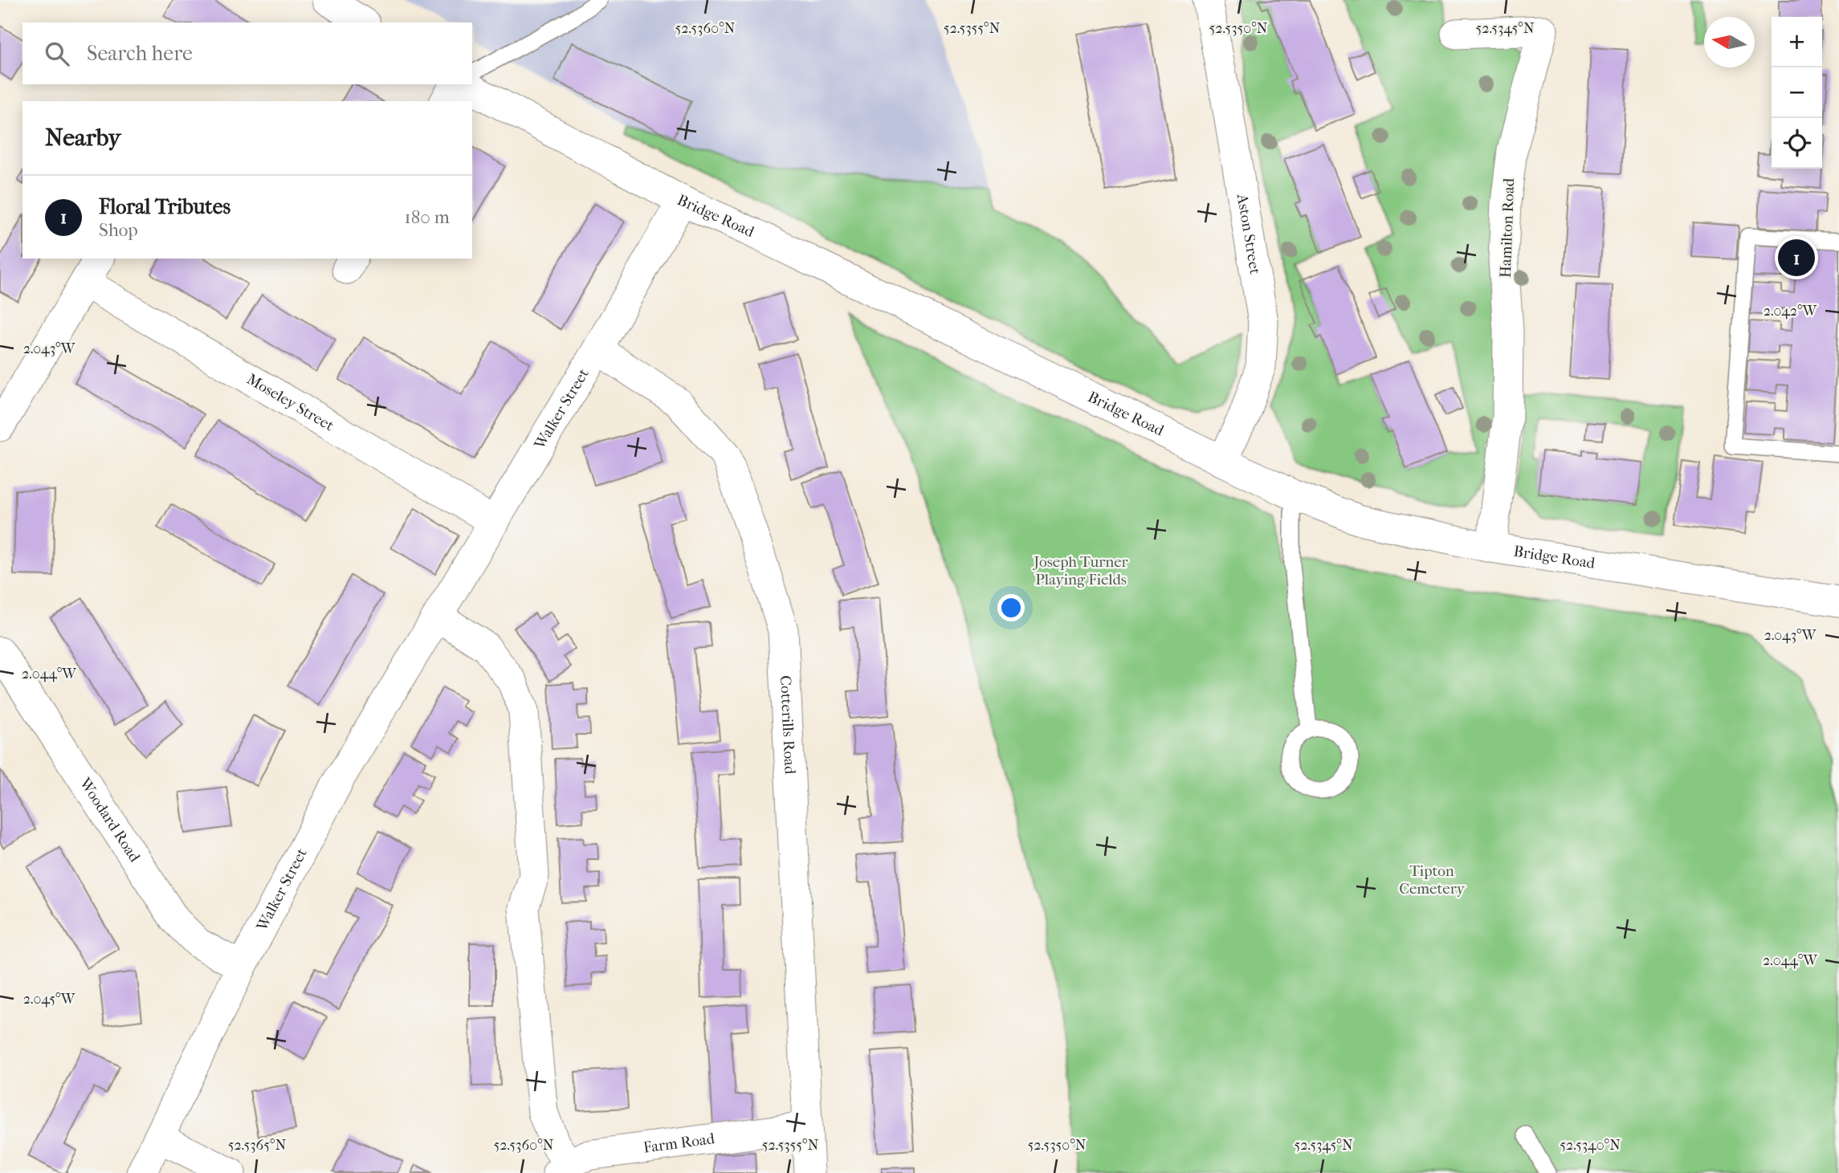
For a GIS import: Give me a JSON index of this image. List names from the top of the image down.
{
  "streets": {
    "street": [
      "Bridge Road",
      "Hamilton Road",
      "Aston Street",
      "Moseley Street",
      "Walker Street",
      "Cotterills Road",
      "Woodard Road",
      "Farm Road"
    ]
  },
  "crossings": [
    ["Bridge Road", "Hamilton Road"],
    ["Bridge Road", "Aston Street"],
    ["Bridge Road", "Walker Street"],
    ["Moseley Street", "Walker Street"],
    ["Walker Street", "Cotterills Road"],
    ["Walker Street", "Woodard Road"],
    ["Cotterills Road", "Farm Road"]
  ],
  "parks": ["Joseph Turner Playing Fields", "Tipton Cemetery"],
  "north": "left",
  "page": {
    "map_buttons": ["+", "−"],
    "search": "Search here",
    "heading": "Nearby",
    "list": [
      {
        "mark": "1",
        "name": "Floral Tributes",
        "note": "Shop",
        "value": "180 m"
      }
    ],
    "pins": "1"
  },
  "coordinates": [
    "52.5360°N",
    "52.5355°N",
    "52.5350°N",
    "52.5345°N",
    "2.042°W",
    "2.043°W",
    "2.044°W",
    "2.045°W",
    "52.5365°N",
    "52.5340°N"
  ]
}
